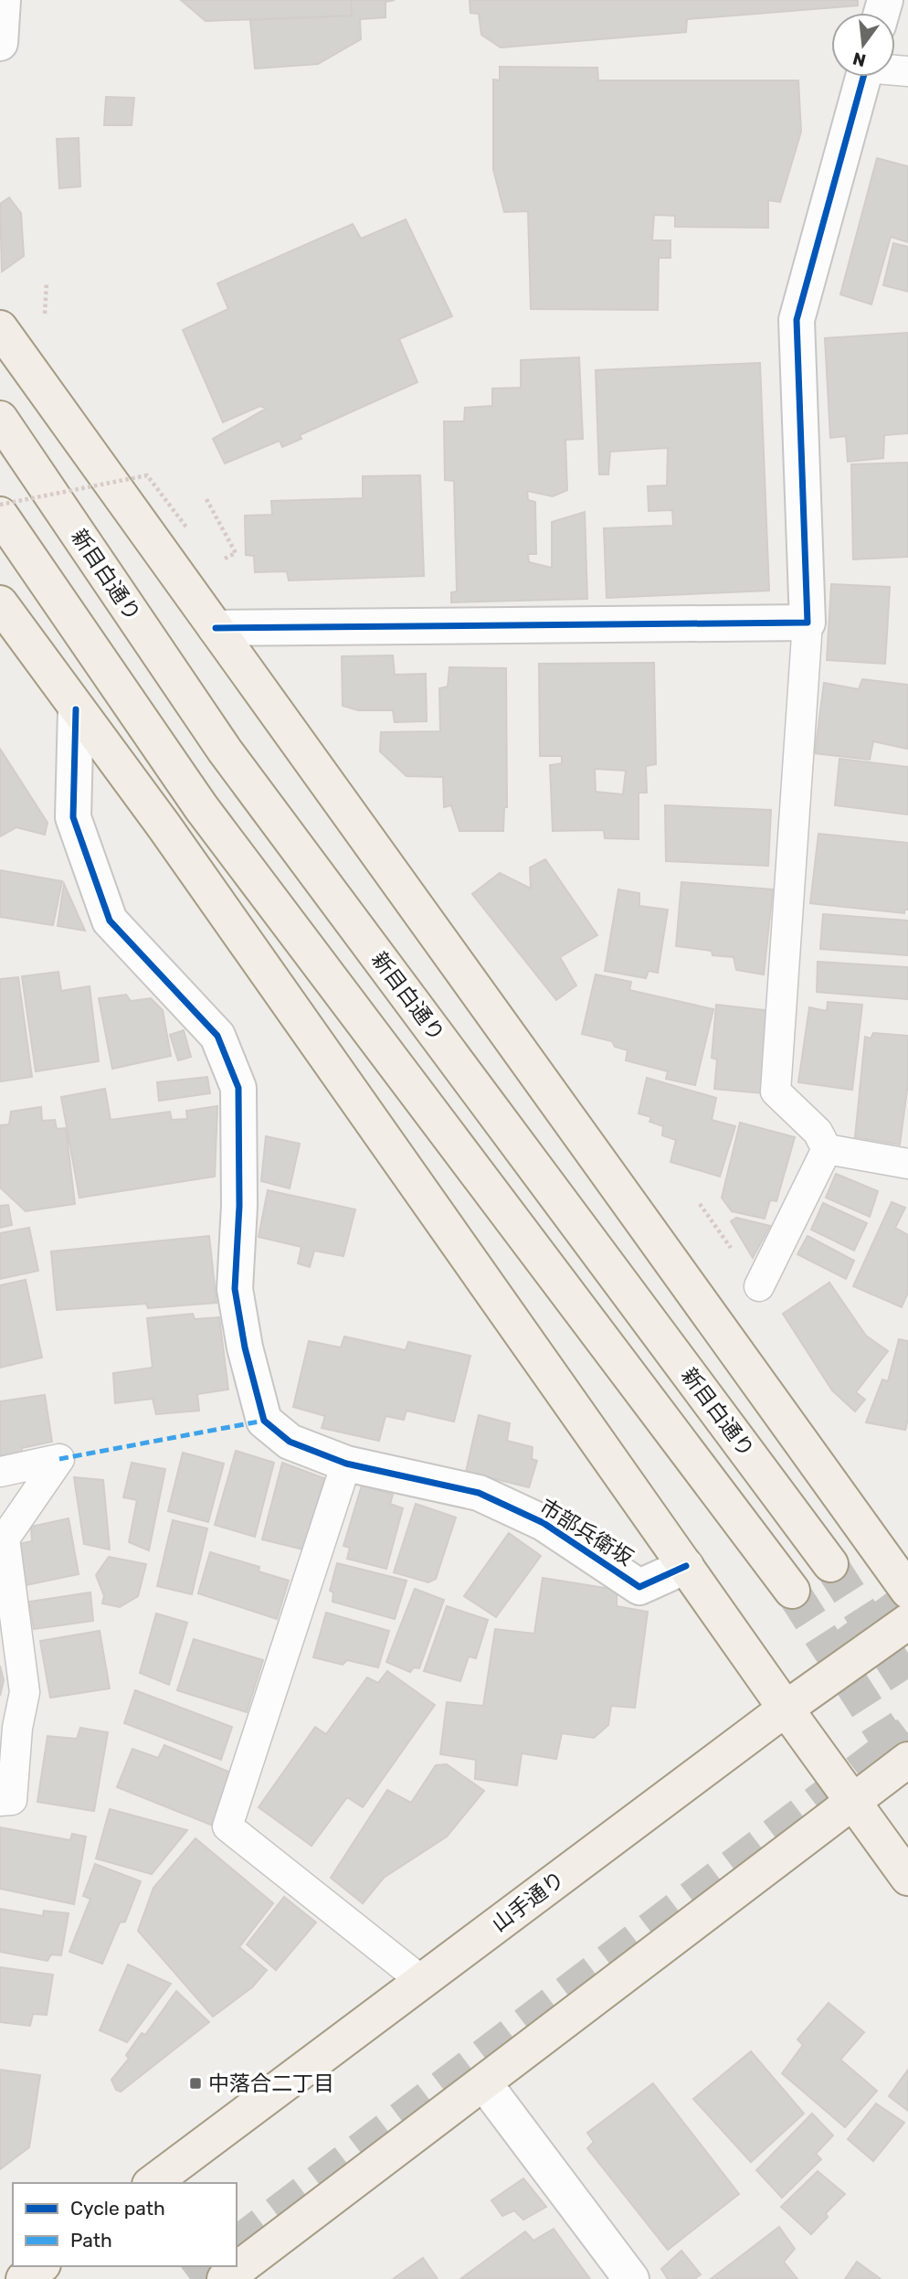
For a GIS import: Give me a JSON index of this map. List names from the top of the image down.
{
  "streets": {
    "main road": ["新目白通り", "山手通り"],
    "street": ["市部兵衛坂"]
  },
  "places": {
    "transit": ["中落合二丁目"]
  },
  "legend": ["Cycle path", "Path"],
  "north": "bottom"
}
